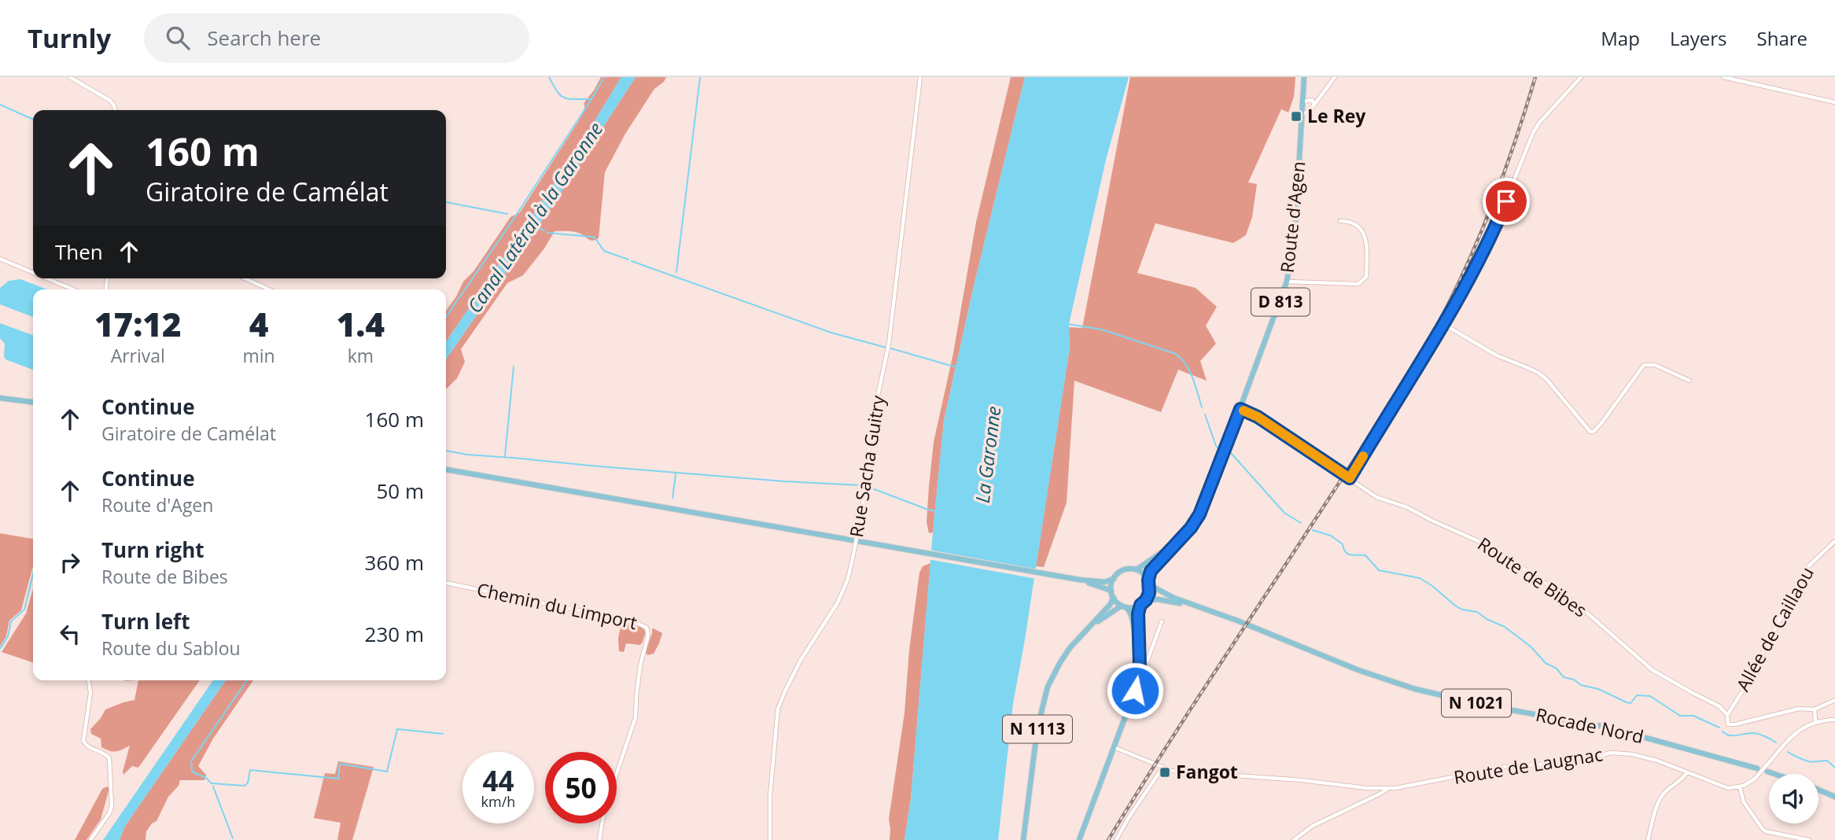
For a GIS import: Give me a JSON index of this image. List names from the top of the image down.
{
  "streets": {
    "main road": [
      "Route d'Agen",
      "D 813",
      "N 1021",
      "Rocade Nord",
      "N 1113"
    ],
    "street": [
      "Rue Sacha Guitry",
      "Route de Bibes",
      "Chemin du Limport",
      "Allée de Caillaou",
      "Route de Laugnac"
    ]
  },
  "crossings": [
    ["Route d'Agen", "Route de Bibes"],
    ["Route d'Agen", "N 1021"],
    ["Route d'Agen", "N 1113"],
    ["Route de Bibes", "Allée de Caillaou"],
    ["N 1021", "Rocade Nord"],
    ["N 1021", "N 1113"]
  ],
  "water": ["Canal Latéral à la Garonne", "La Garonne"],
  "places": {
    "transit": ["Le Rey", "Fangot"]
  },
  "page": {
    "header": "Turnly",
    "search": "Search here",
    "nav": ["Map", "Layers", "Share"],
    "turn": ["160 m", "Giratoire de Camélat"],
    "then": "Then",
    "eta": [
      "17:12",
      "Arrival",
      "4",
      "min",
      "1.4",
      "km"
    ],
    "list": [
      {
        "name": "Continue",
        "note": "Giratoire de Camélat",
        "value": "160 m"
      },
      {
        "name": "Continue",
        "note": "Route d'Agen",
        "value": "50 m"
      },
      {
        "name": "Turn right",
        "note": "Route de Bibes",
        "value": "360 m"
      },
      {
        "name": "Turn left",
        "note": "Route du Sablou",
        "value": "230 m"
      }
    ],
    "speed": "44 km/h",
    "limit": "50"
  }
}
